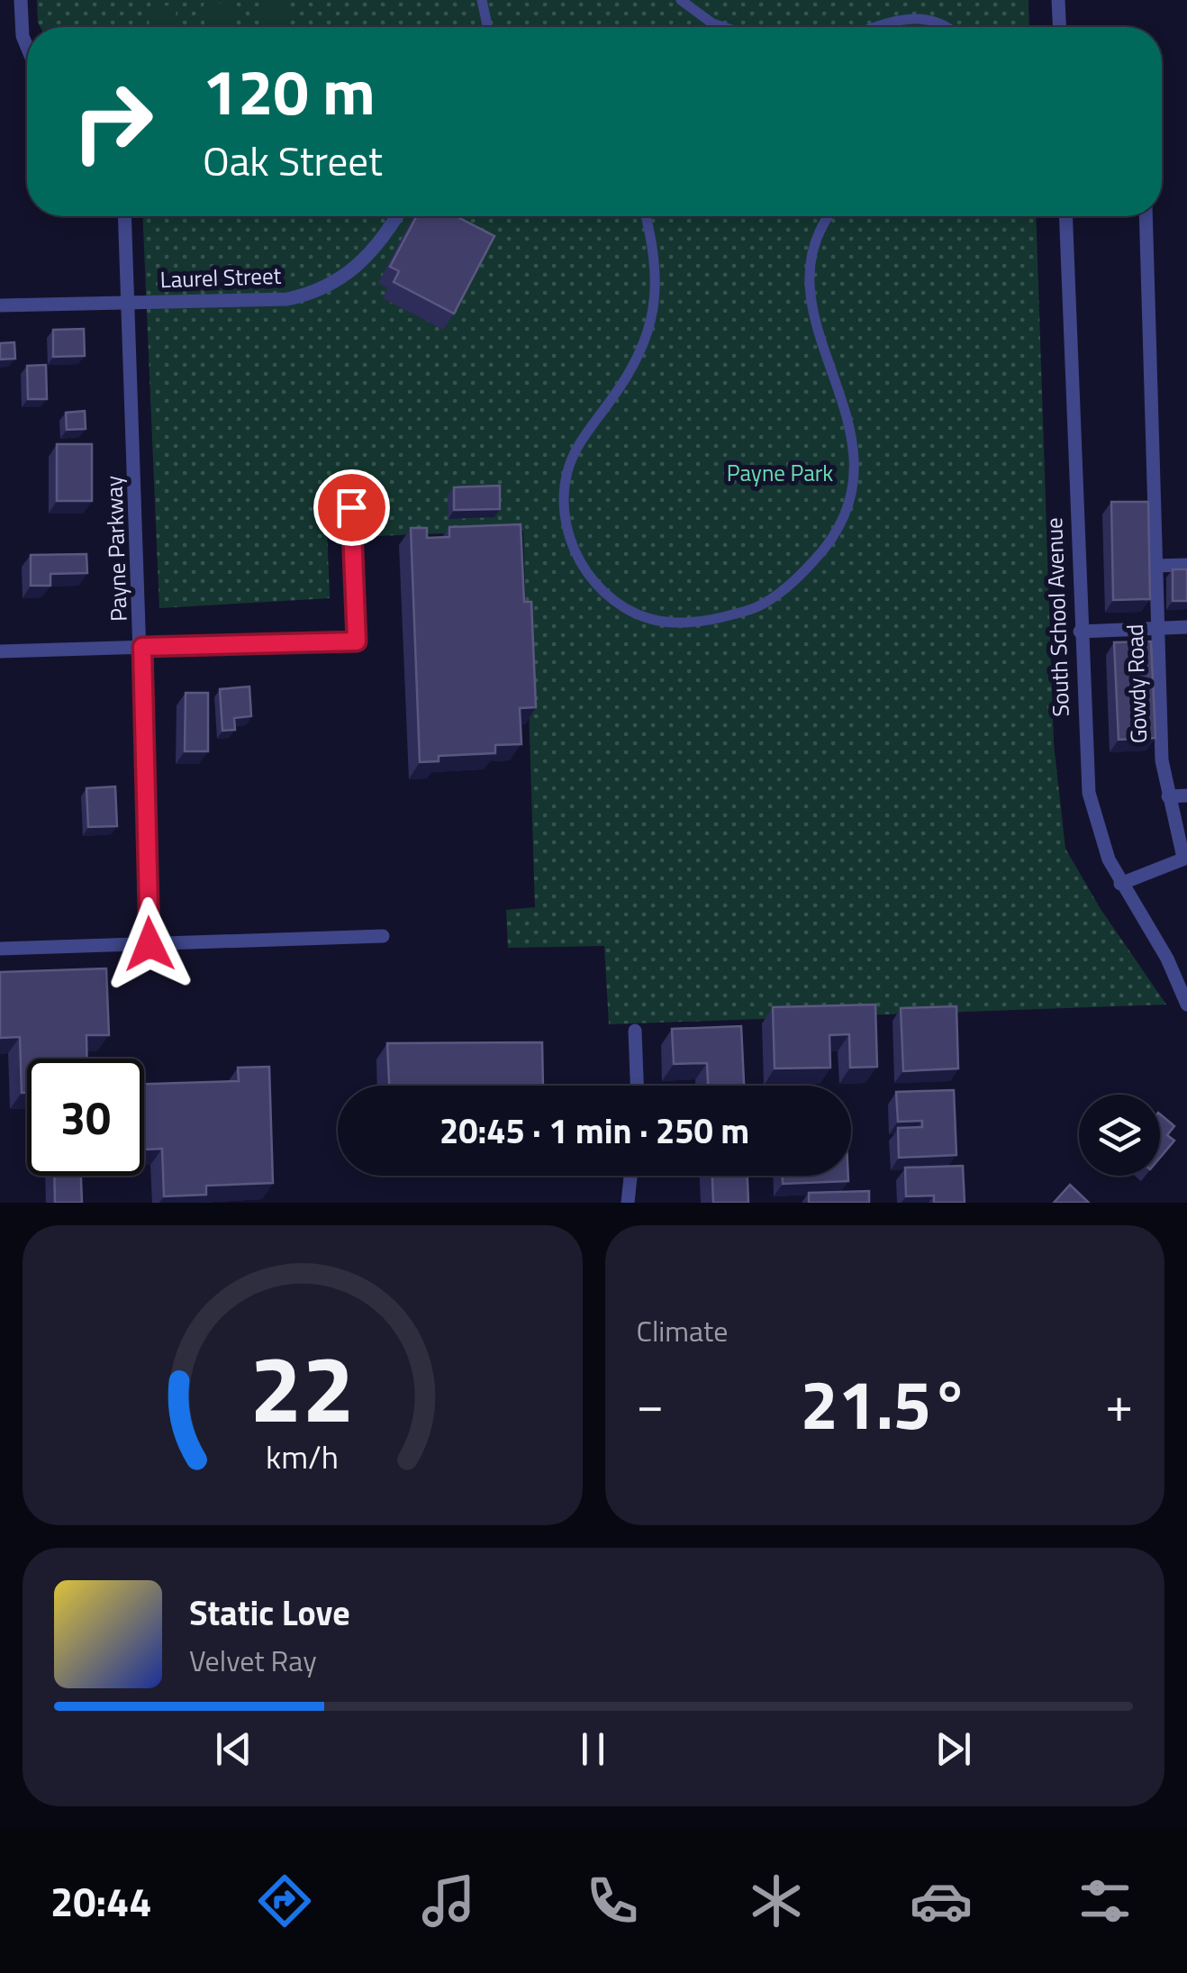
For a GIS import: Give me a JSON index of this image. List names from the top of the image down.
{
  "streets": {
    "street": [
      "Laurel Street",
      "Payne Parkway",
      "South School Avenue",
      "Gowdy Road"
    ]
  },
  "crossings": [
    ["Laurel Street", "Payne Parkway"]
  ],
  "parks": ["Payne Park"],
  "page": {
    "turn": ["120 m", "Oak Street"],
    "limit": "30",
    "trip": "20:45 · 1 min · 250 m",
    "tile": "Climate",
    "heat": ["−", "21.5°", "+"],
    "song": ["Static Love", "Velvet Ray"],
    "tabs": "20:44",
    "gauge": ["22", "km/h"]
  }
}
